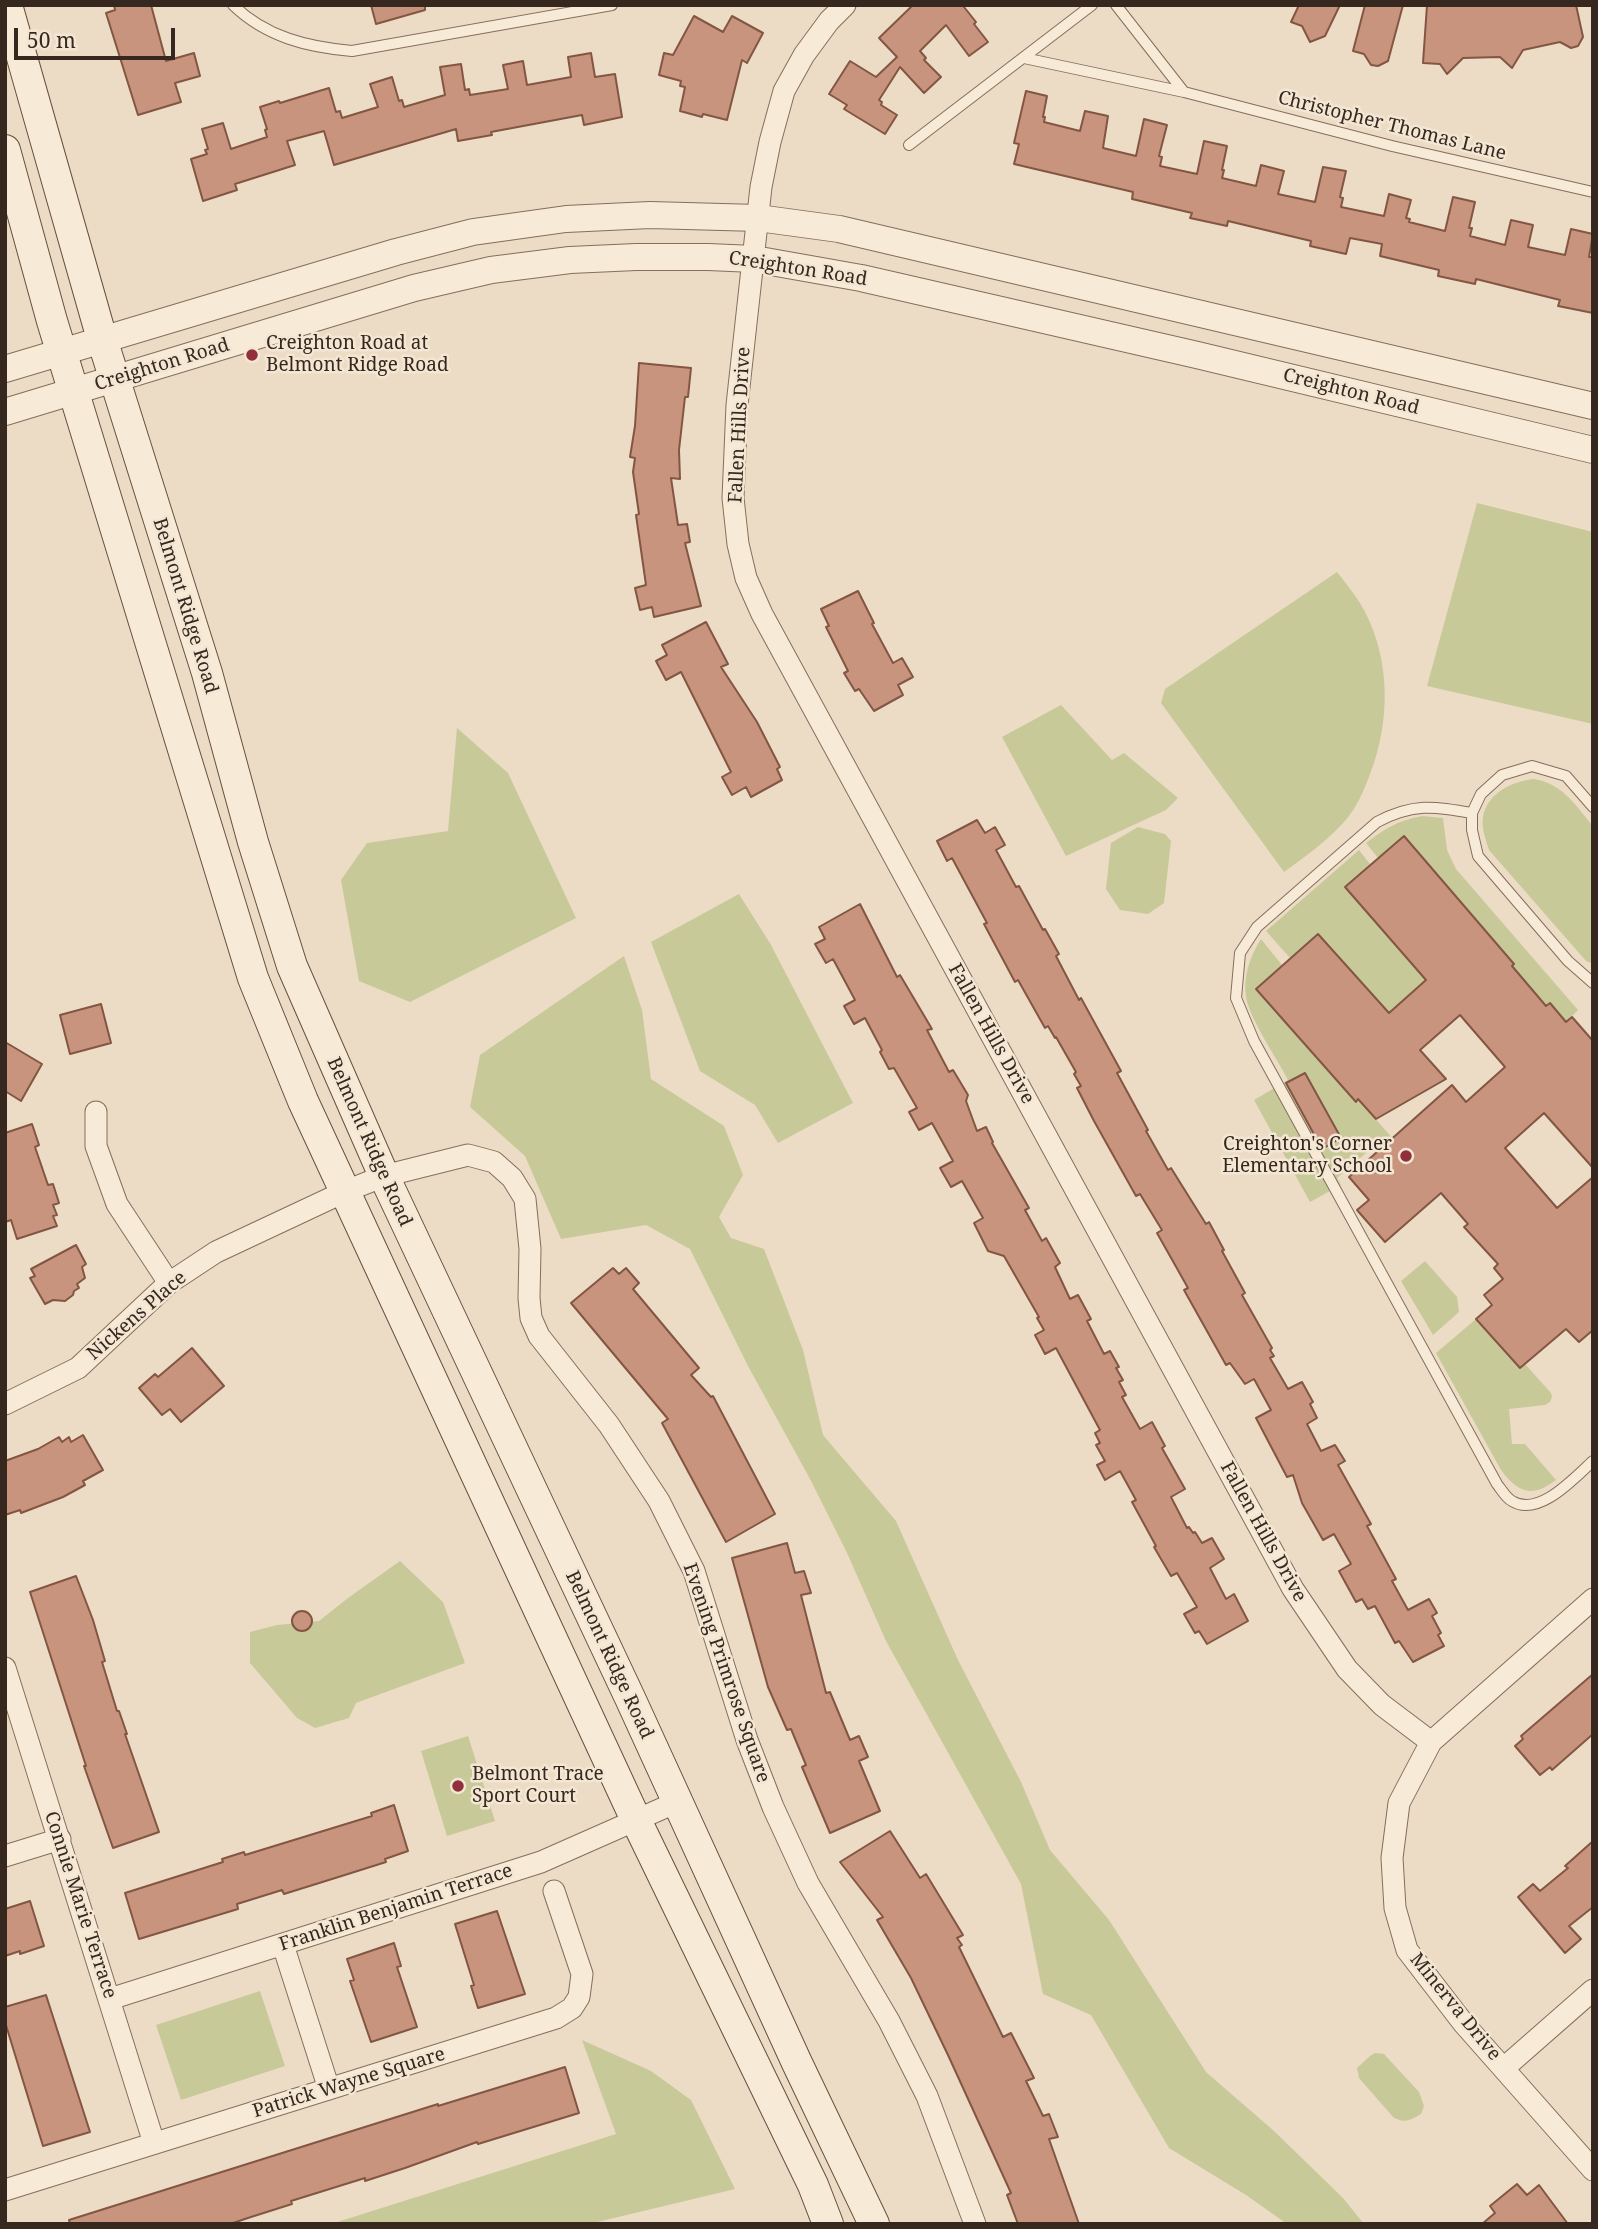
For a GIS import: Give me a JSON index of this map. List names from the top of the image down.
{
  "streets": {
    "main road": ["Belmont Ridge Road"],
    "street": [
      "Creighton Road",
      "Fallen Hills Drive",
      "Nickens Place",
      "Evening Primrose Square",
      "Connie Marie Terrace",
      "Franklin Benjamin Terrace",
      "Minerva Drive",
      "Patrick Wayne Square"
    ],
    "lane": ["Christopher Thomas Lane"]
  },
  "crossings": [
    ["Creighton Road", "Fallen Hills Drive"],
    ["Creighton Road", "Belmont Ridge Road"],
    ["Fallen Hills Drive", "Minerva Drive"],
    ["Belmont Ridge Road", "Nickens Place"],
    ["Belmont Ridge Road", "Evening Primrose Square"],
    ["Belmont Ridge Road", "Franklin Benjamin Terrace"],
    ["Nickens Place", "Evening Primrose Square"],
    ["Connie Marie Terrace", "Franklin Benjamin Terrace"],
    ["Connie Marie Terrace", "Patrick Wayne Square"]
  ],
  "places": ["Creighton Road at Belmont Ridge Road", "Creighton's Corner Elementary School", "Belmont Trace Sport Court"],
  "scale_bar": "50 m"
}
